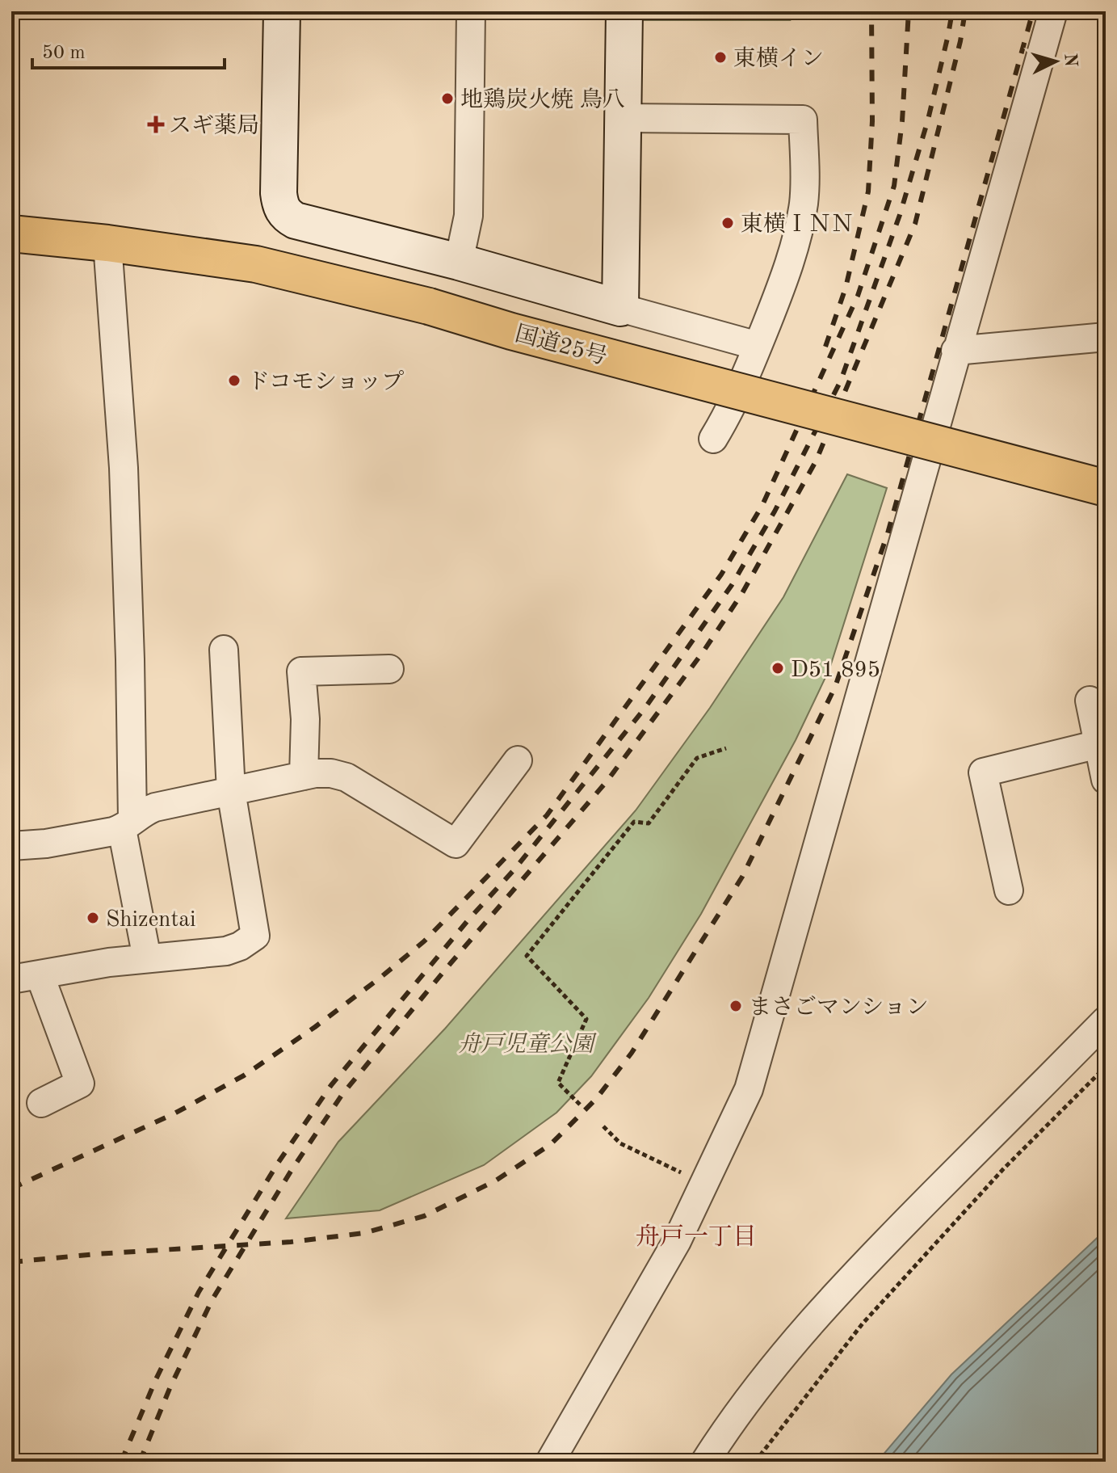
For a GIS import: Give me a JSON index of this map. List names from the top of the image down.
{
  "streets": {
    "highway": ["国道25号"]
  },
  "districts": ["舟戸一丁目"],
  "parks": ["舟戸児童公園"],
  "places": {
    "other": [
      "東横イン",
      "地鶏炭火焼 鳥八",
      "東横ＩＮＮ",
      "ドコモショップ",
      "D51 895",
      "Shizentai",
      "まさごマンション"
    ],
    "health": ["スギ薬局"]
  },
  "scale_bar": "50 m",
  "north": "right"
}
